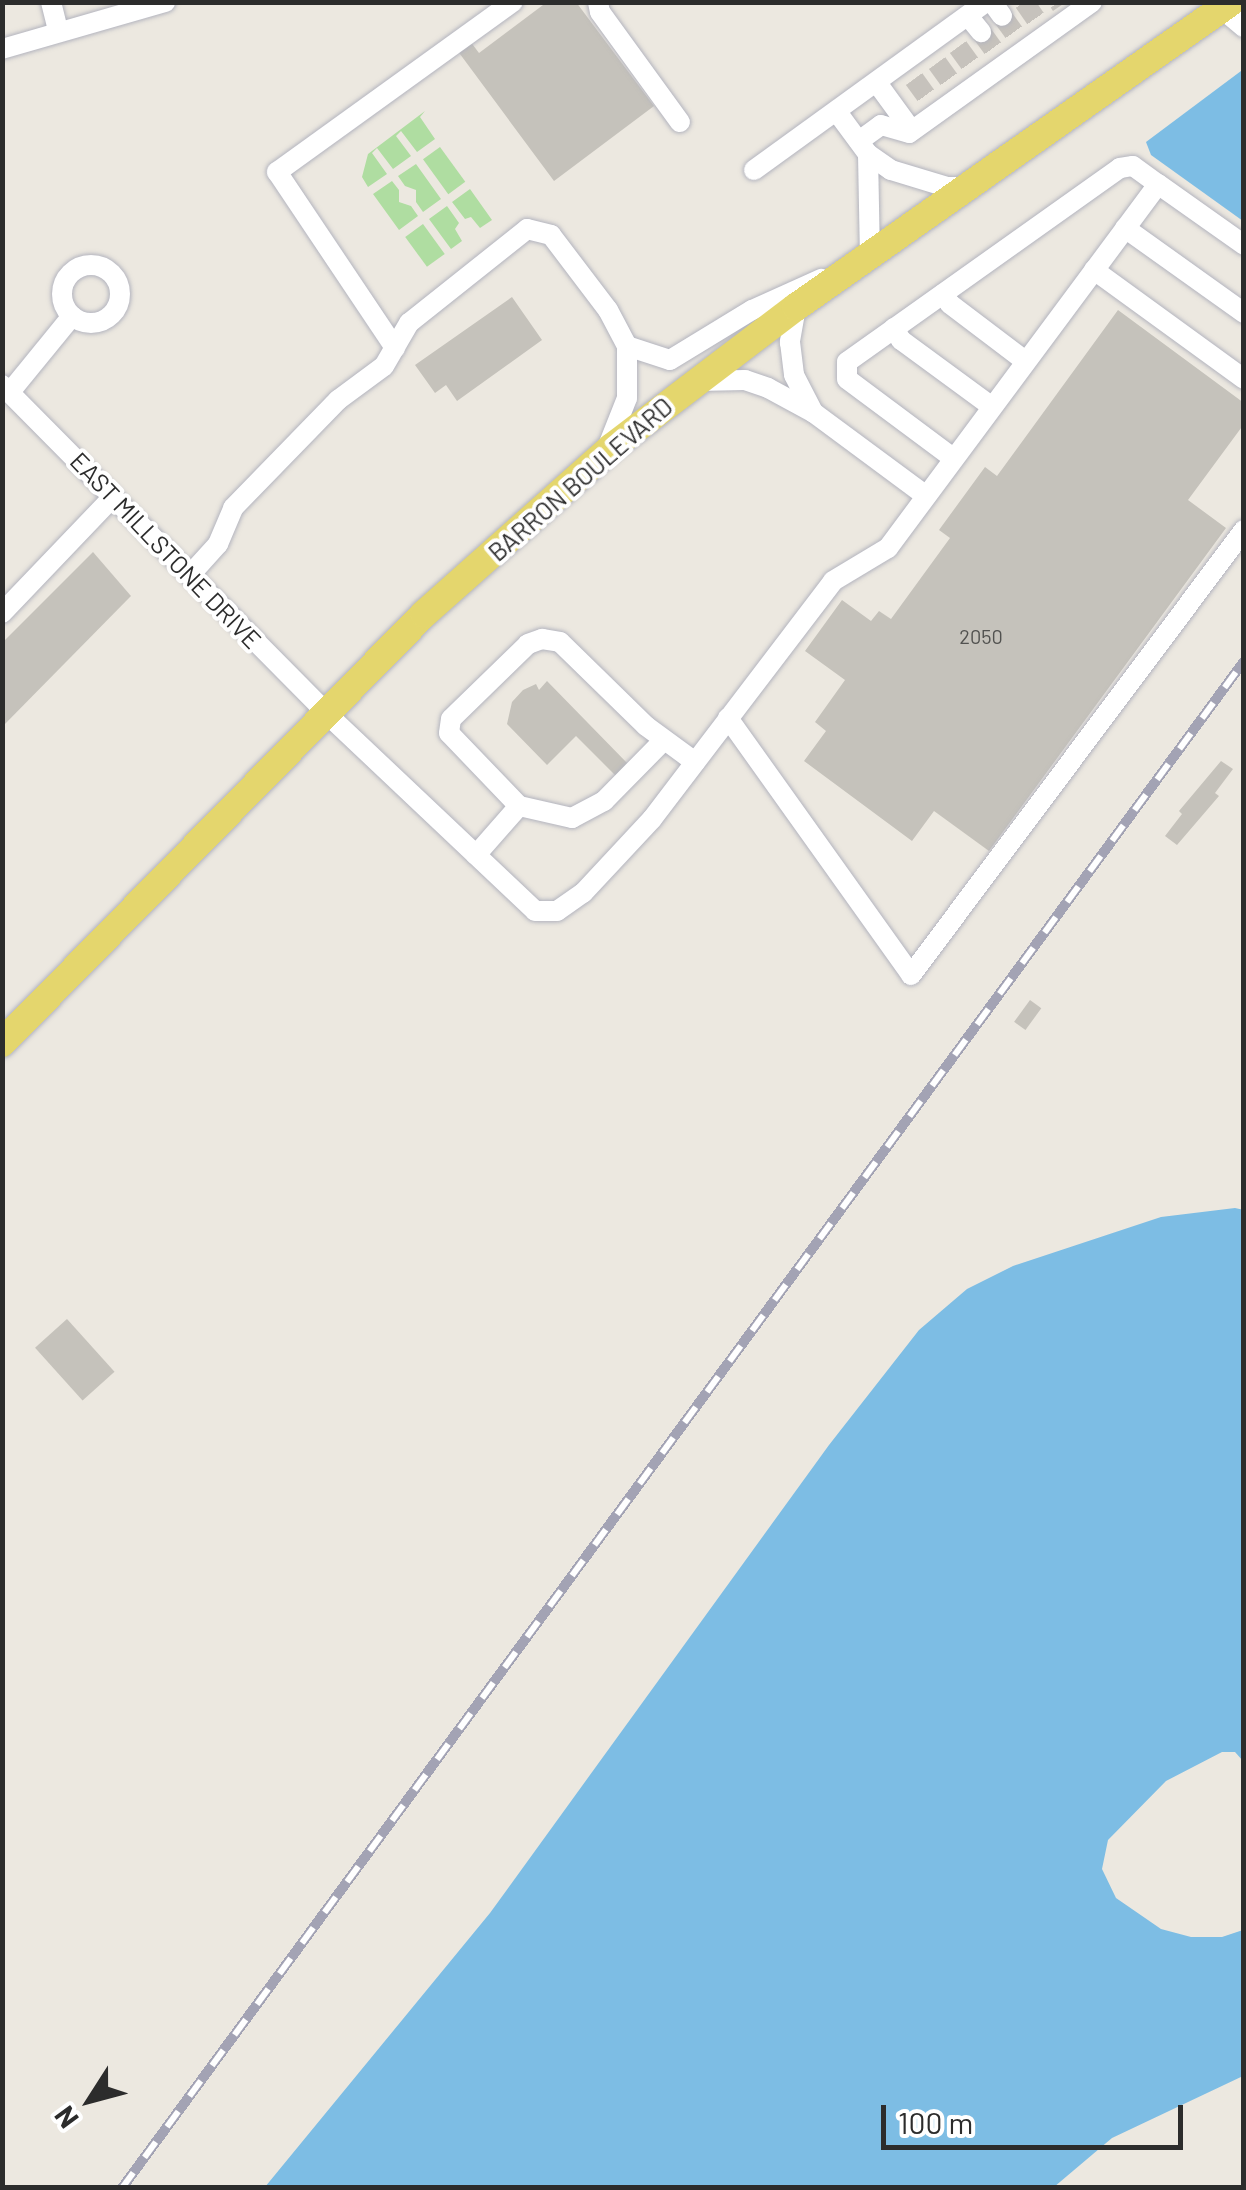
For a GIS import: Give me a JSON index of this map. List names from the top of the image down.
{
  "streets": {
    "main road": ["BARRON BOULEVARD"],
    "street": ["EAST MILLSTONE DRIVE"]
  },
  "crossings": [
    ["BARRON BOULEVARD", "EAST MILLSTONE DRIVE"]
  ],
  "house_numbers": ["2050"],
  "scale_bar": "100 m",
  "north": "bottom left"
}
